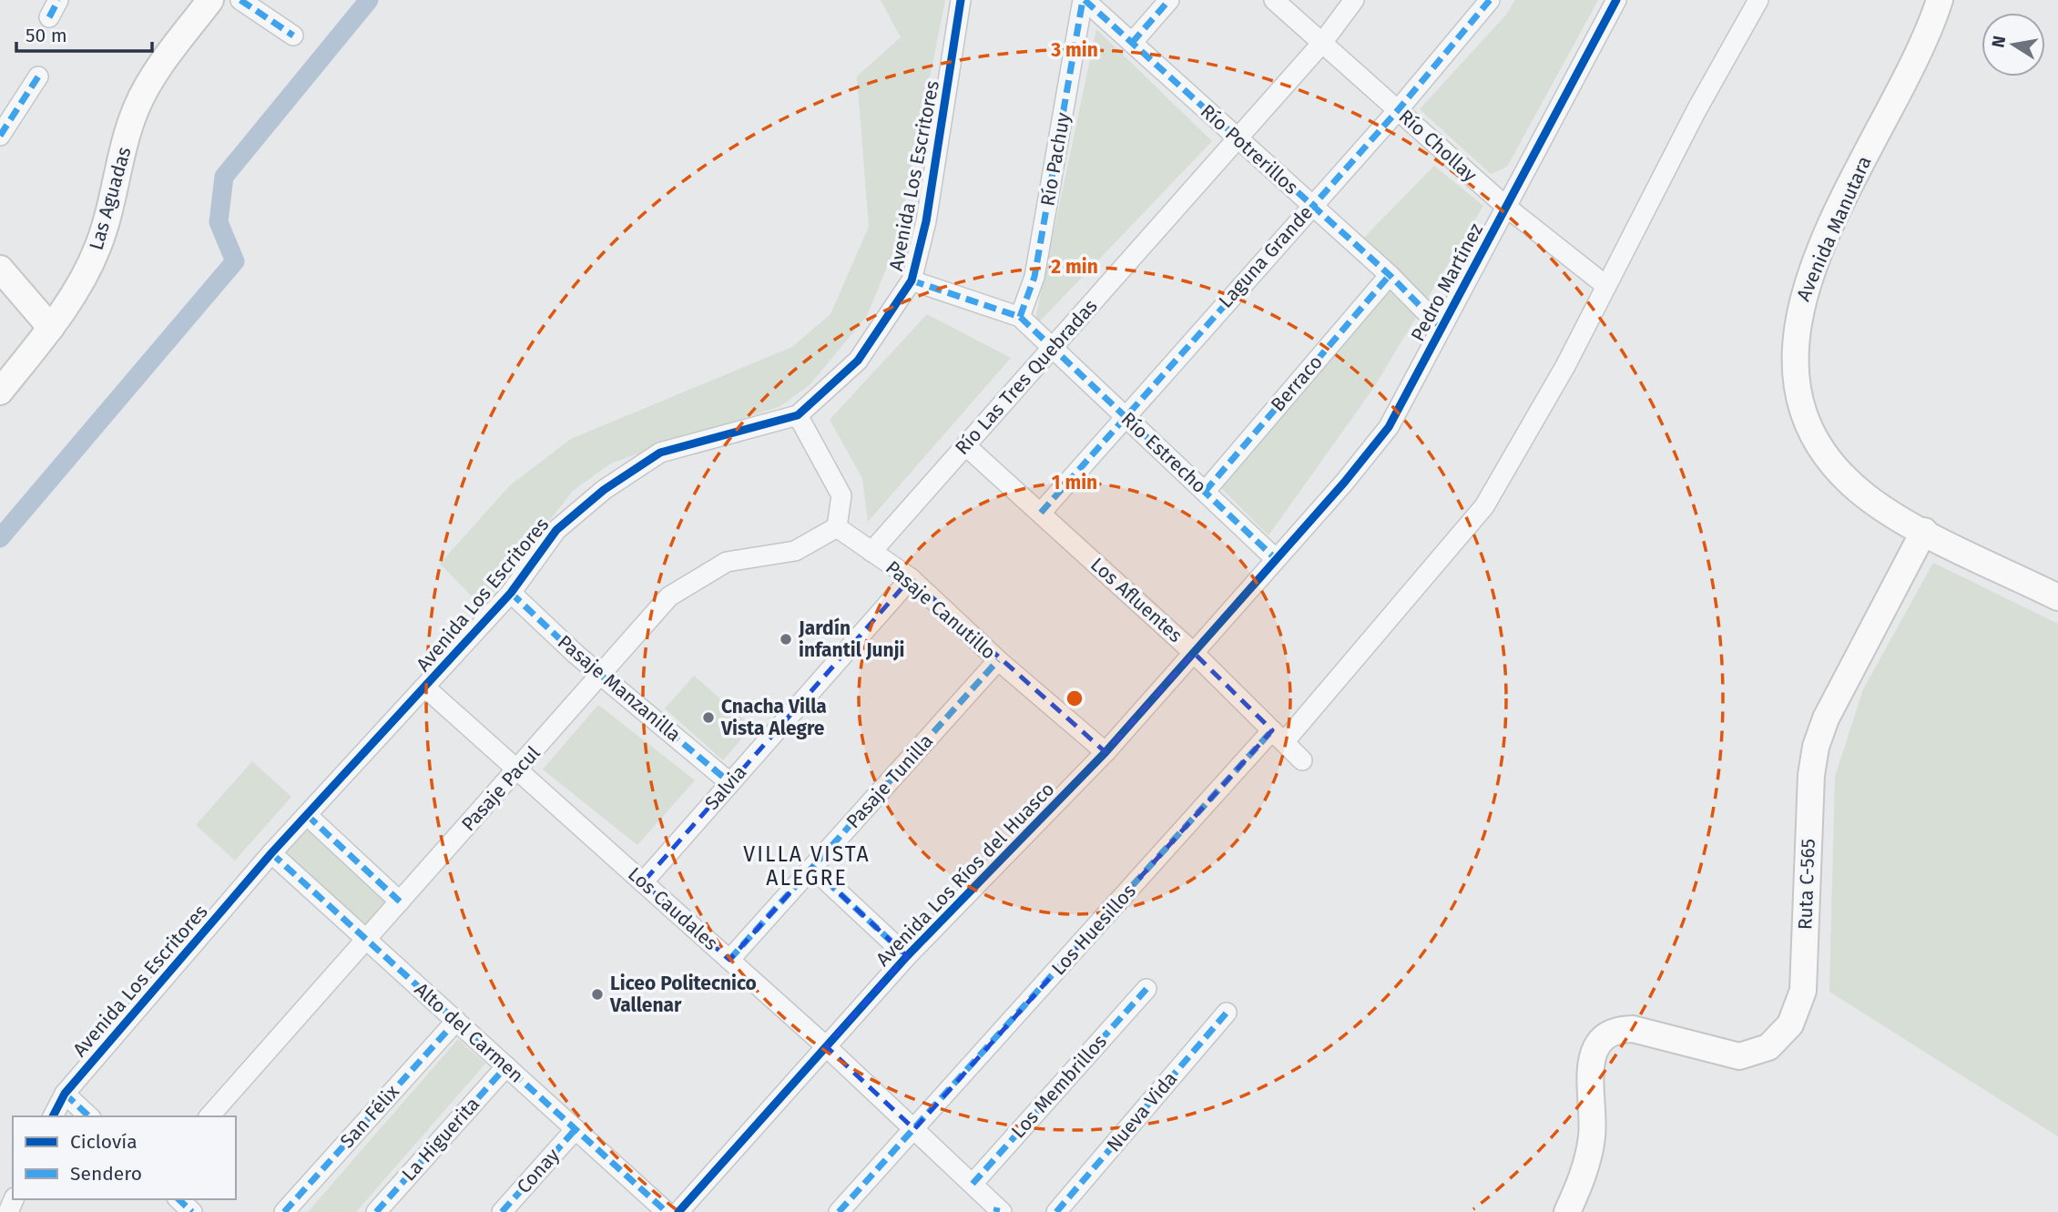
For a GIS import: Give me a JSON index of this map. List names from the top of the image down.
{
  "streets": {
    "main road": ["Las Aguadas", "Avenida Manutara", "Ruta C-565"],
    "street": [
      "Río Chollay",
      "Río Potrerillos",
      "Río Pachuy",
      "Avenida Los Escritores",
      "Laguna Grande",
      "Pedro Martínez",
      "Río Las Tres Quebradas",
      "Berraco",
      "Río Estrecho",
      "Los Afluentes",
      "Pasaje Canutillo",
      "Pasaje Manzanilla",
      "Pasaje Tunilla",
      "Salvia",
      "Pasaje Pacul",
      "Avenida Los Ríos del Huasco",
      "Los Caudales",
      "Los Huesillos",
      "Alto del Carmen",
      "Los Membrillos",
      "Nueva Vida",
      "San Félix",
      "La Higuerita",
      "Conay"
    ]
  },
  "crossings": [
    ["Río Chollay", "Laguna Grande"],
    ["Río Chollay", "Pedro Martínez"],
    ["Río Chollay", "Río Las Tres Quebradas"],
    ["Río Chollay", "Los Huesillos"],
    ["Río Potrerillos", "Río Pachuy"],
    ["Río Potrerillos", "Laguna Grande"],
    ["Río Potrerillos", "Pedro Martínez"],
    ["Río Potrerillos", "Río Las Tres Quebradas"],
    ["Río Potrerillos", "Berraco"],
    ["Avenida Los Escritores", "Pasaje Manzanilla"],
    ["Avenida Los Escritores", "Los Caudales"],
    ["Avenida Los Escritores", "Alto del Carmen"],
    ["Avenida Manutara", "Ruta C-565"],
    ["Laguna Grande", "Río Estrecho"],
    ["Laguna Grande", "Los Afluentes"],
    ["Pedro Martínez", "Río Estrecho"],
    ["Pedro Martínez", "Avenida Los Ríos del Huasco"],
    ["Río Las Tres Quebradas", "Río Estrecho"],
    ["Río Las Tres Quebradas", "Los Afluentes"],
    ["Río Las Tres Quebradas", "Pasaje Canutillo"],
    ["Berraco", "Río Estrecho"],
    ["Río Estrecho", "Avenida Los Ríos del Huasco"],
    ["Los Afluentes", "Avenida Los Ríos del Huasco"],
    ["Los Afluentes", "Los Huesillos"],
    ["Pasaje Canutillo", "Pasaje Tunilla"],
    ["Pasaje Canutillo", "Salvia"],
    ["Pasaje Canutillo", "Pasaje Pacul"],
    ["Pasaje Canutillo", "Avenida Los Ríos del Huasco"],
    ["Pasaje Manzanilla", "Salvia"],
    ["Pasaje Manzanilla", "Pasaje Pacul"],
    ["Pasaje Tunilla", "Los Caudales"],
    ["Salvia", "Los Caudales"],
    ["Pasaje Pacul", "Los Caudales"],
    ["Pasaje Pacul", "Alto del Carmen"],
    ["Avenida Los Ríos del Huasco", "Los Caudales"],
    ["Los Caudales", "Los Huesillos"],
    ["Los Caudales", "Los Membrillos"],
    ["Alto del Carmen", "San Félix"],
    ["Alto del Carmen", "La Higuerita"],
    ["Alto del Carmen", "Conay"]
  ],
  "districts": ["VILLA VISTA ALEGRE"],
  "places": ["Jardín infantil Junji", "Cnacha Villa Vista Alegre", "Liceo Politecnico Vallenar"],
  "legend": ["Ciclovía", "Sendero"],
  "scale_bar": "50 m",
  "north": "left",
  "rings": ["3 min", "2 min", "1 min"]
}
